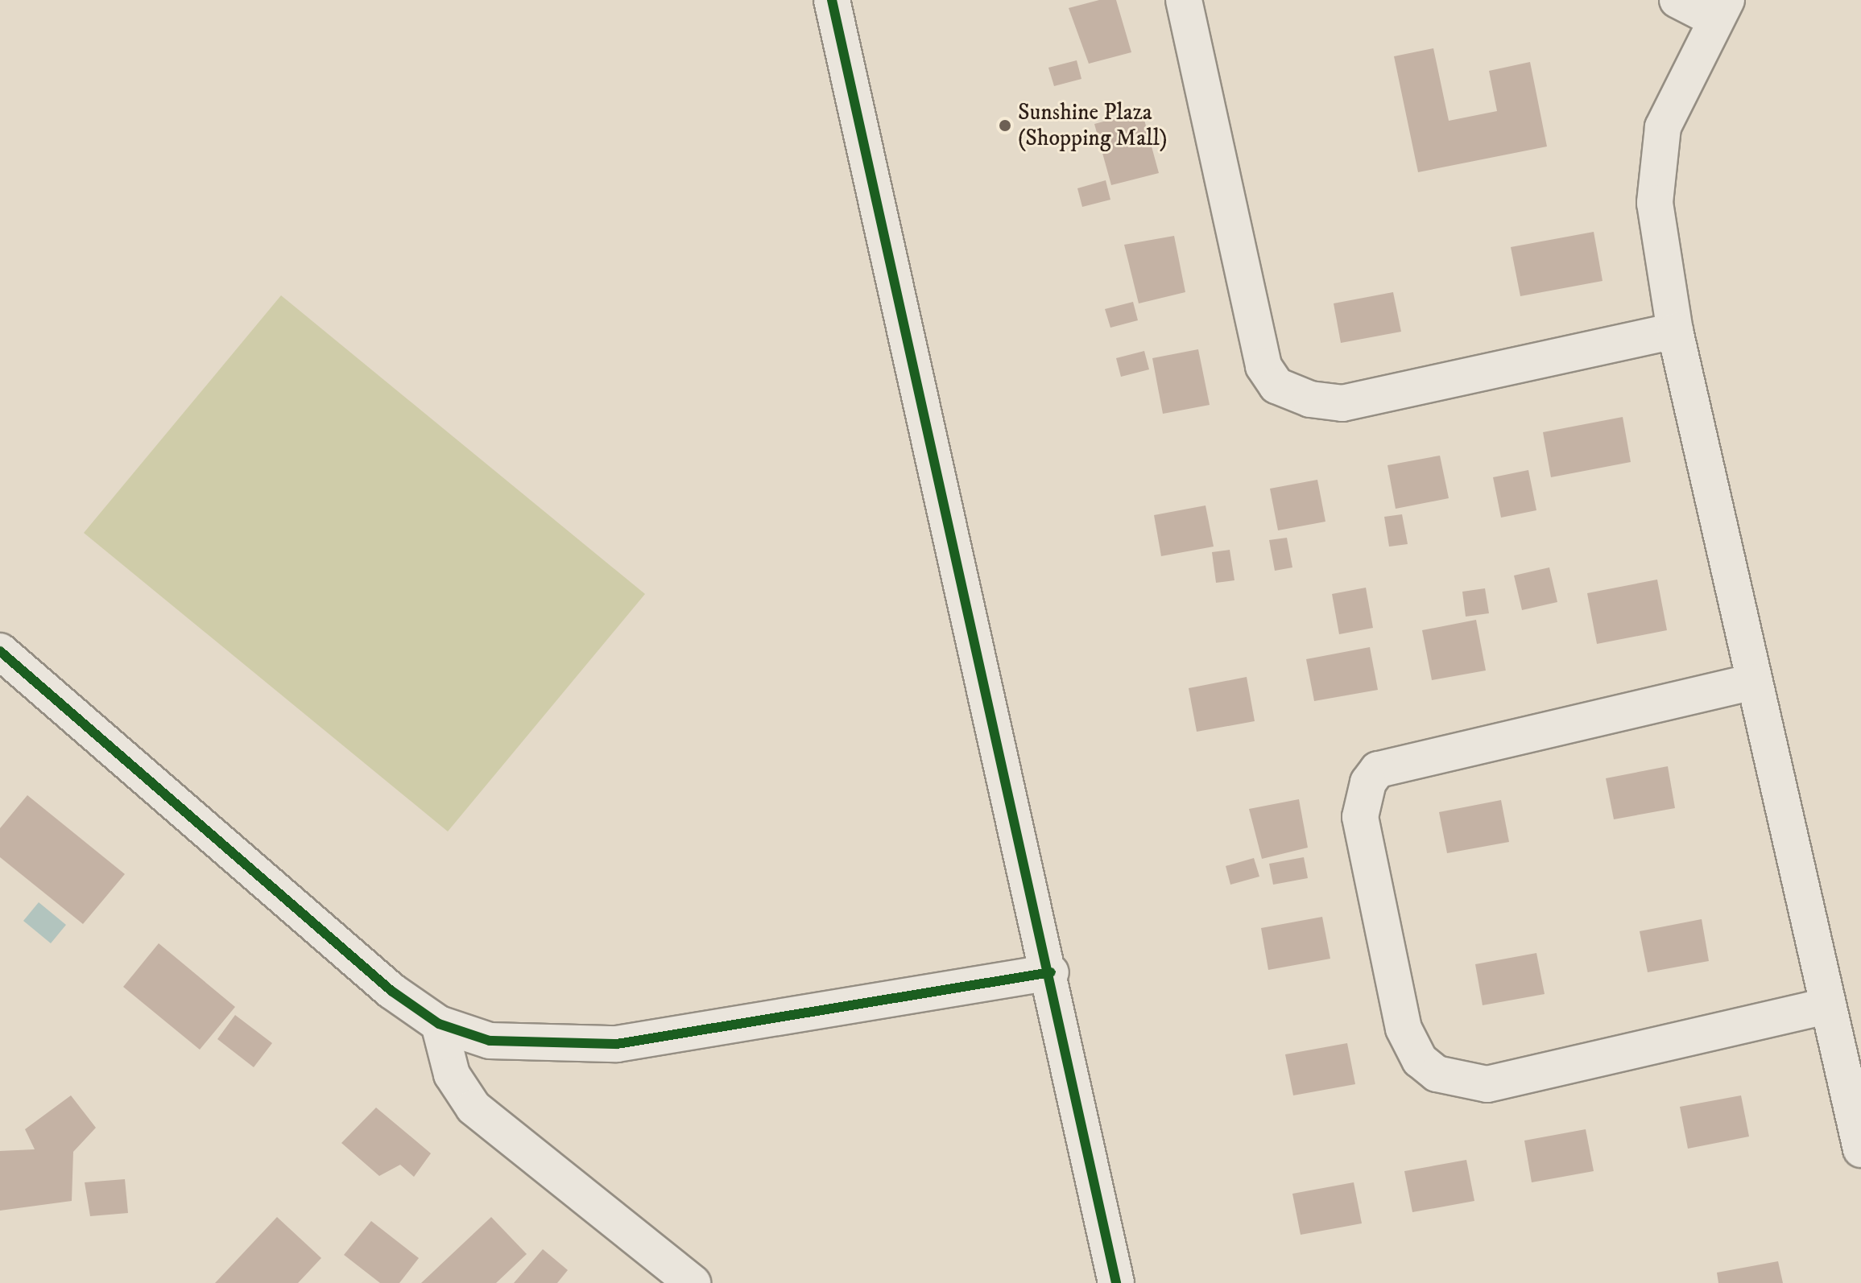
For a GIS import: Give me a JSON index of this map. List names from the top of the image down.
{
  "places": ["Sunshine Plaza (Shopping Mall)"]
}
